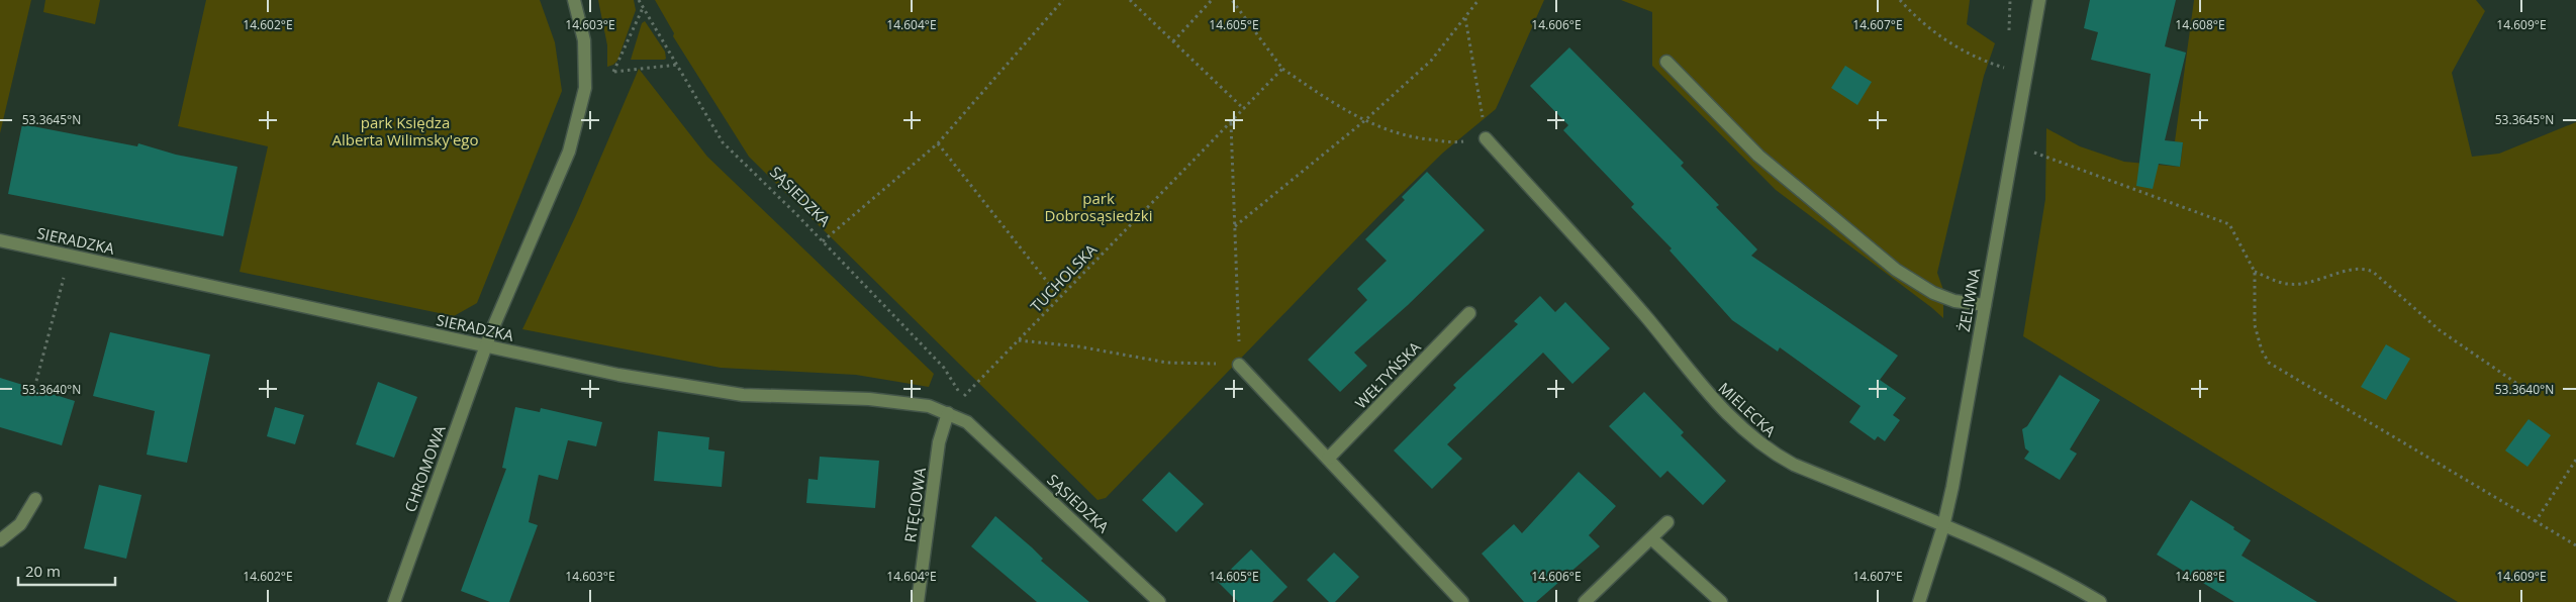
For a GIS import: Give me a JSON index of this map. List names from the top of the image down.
{
  "streets": {
    "street": [
      "SĄSIEDZKA",
      "SIERADZKA",
      "ŻELIWNA",
      "WEŁTYŃSKA",
      "MIELECKA",
      "CHROMOWA",
      "RTĘCIOWA"
    ],
    "path": ["TUCHOLSKA"]
  },
  "crossings": [
    ["SĄSIEDZKA", "SIERADZKA"],
    ["SĄSIEDZKA", "TUCHOLSKA"],
    ["SĄSIEDZKA", "RTĘCIOWA"],
    ["SIERADZKA", "CHROMOWA"],
    ["SIERADZKA", "RTĘCIOWA"],
    ["ŻELIWNA", "MIELECKA"]
  ],
  "parks": ["park Księdza Alberta Wilimsky'ego", "park Dobrosąsiedzki"],
  "scale_bar": "20 m",
  "coordinates": [
    "14.602°E",
    "14.603°E",
    "14.604°E",
    "14.605°E",
    "14.606°E",
    "14.607°E",
    "14.608°E",
    "14.609°E",
    "53.3645°N",
    "53.3640°N"
  ]
}
